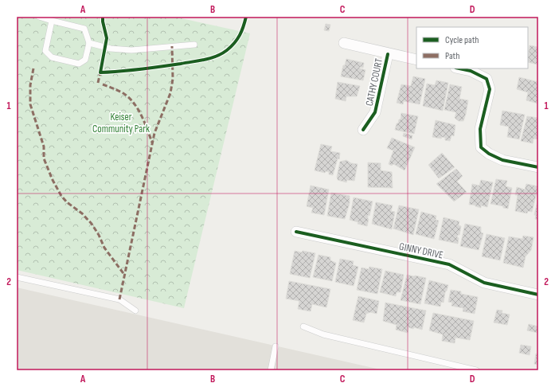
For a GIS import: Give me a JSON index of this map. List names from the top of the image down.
{
  "streets": {
    "street": ["CATHY COURT", "GINNY DRIVE"]
  },
  "parks": ["Keiser Community Park"],
  "legend": ["Cycle path", "Path"],
  "grid": {
    "columns": [
      "A",
      "B",
      "C",
      "D"
    ],
    "rows": ["1", "2"]
  }
}
